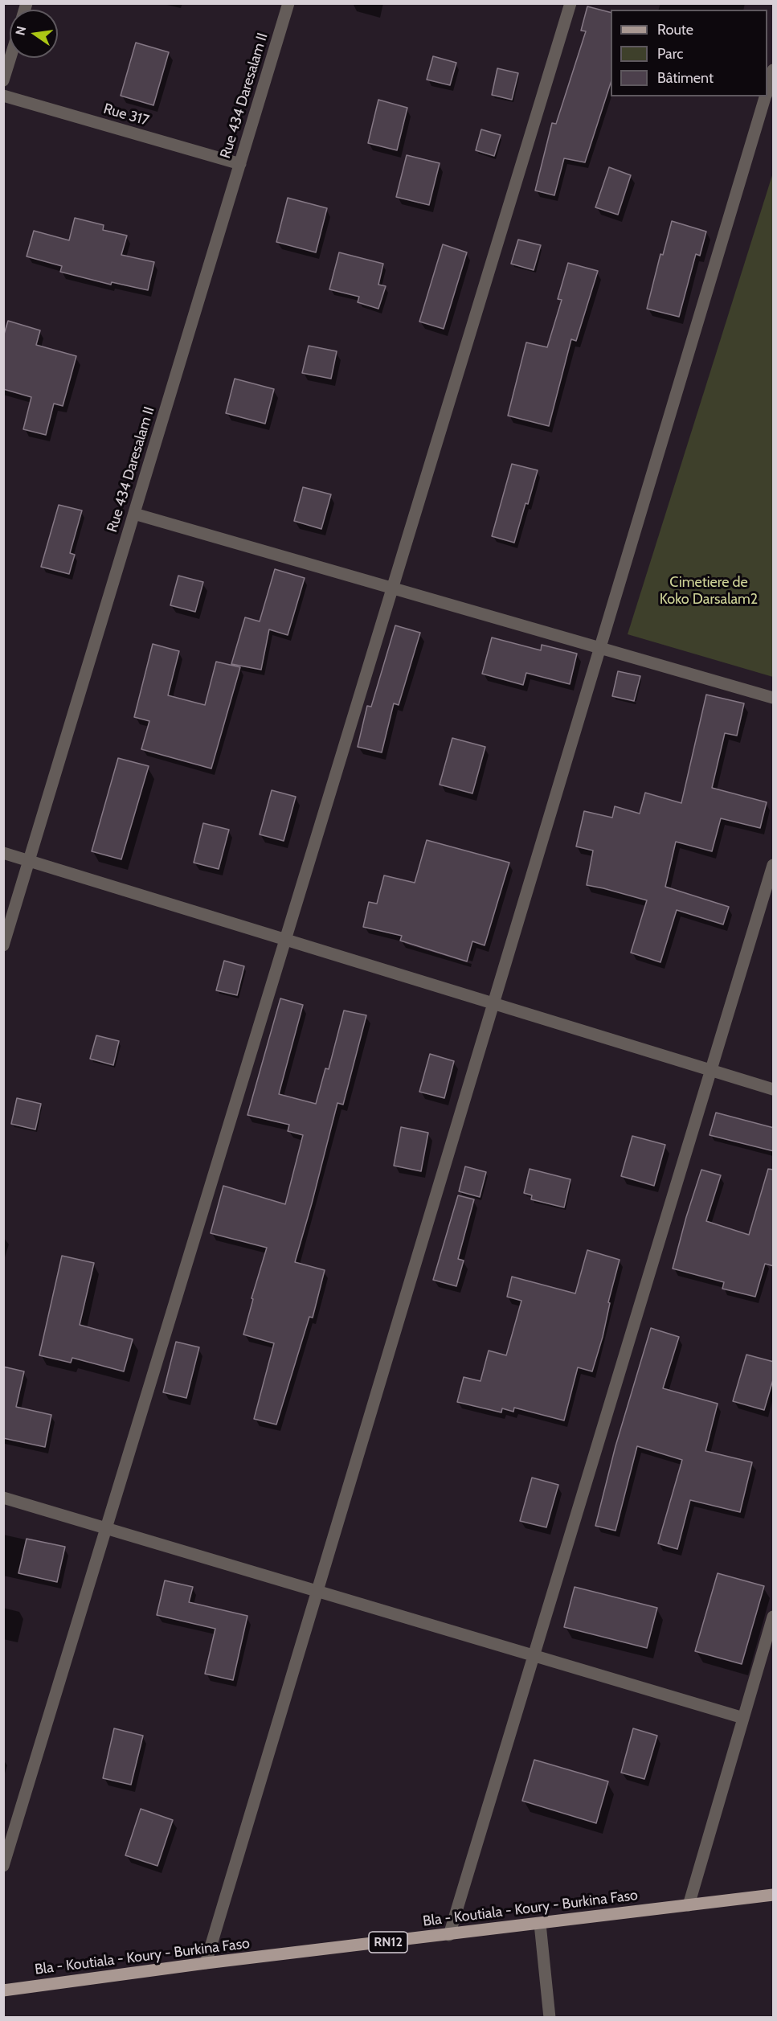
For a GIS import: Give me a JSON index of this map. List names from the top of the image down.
{
  "streets": {
    "main road": ["Bla - Koutiala - Koury - Burkina Faso", "RN12"],
    "street": ["Rue 434 Daresalam II", "Rue 317"]
  },
  "crossings": [
    ["Rue 434 Daresalam II", "Rue 317"]
  ],
  "parks": ["Cimetiere de Koko Darsalam2"],
  "legend": ["Route", "Parc", "Bâtiment"],
  "north": "left"
}
